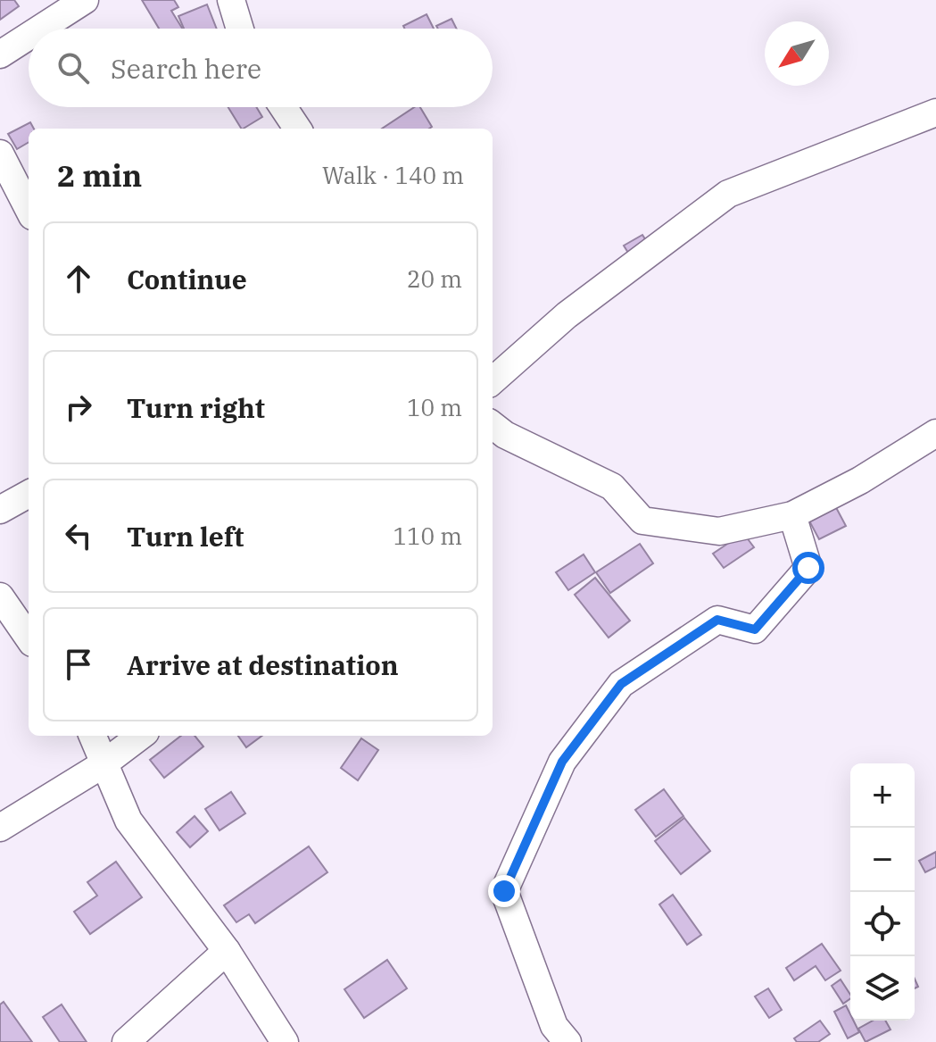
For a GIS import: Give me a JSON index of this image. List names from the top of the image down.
{
  "north": "bottom left",
  "page": {
    "search": "Search here",
    "heading": ["2 min", "Walk · 140 m"],
    "list": [
      ["Continue", "20 m"],
      ["Turn right", "10 m"],
      ["Turn left", "110 m"],
      "Arrive at destination"
    ],
    "map_buttons": ["+", "−"]
  }
}
